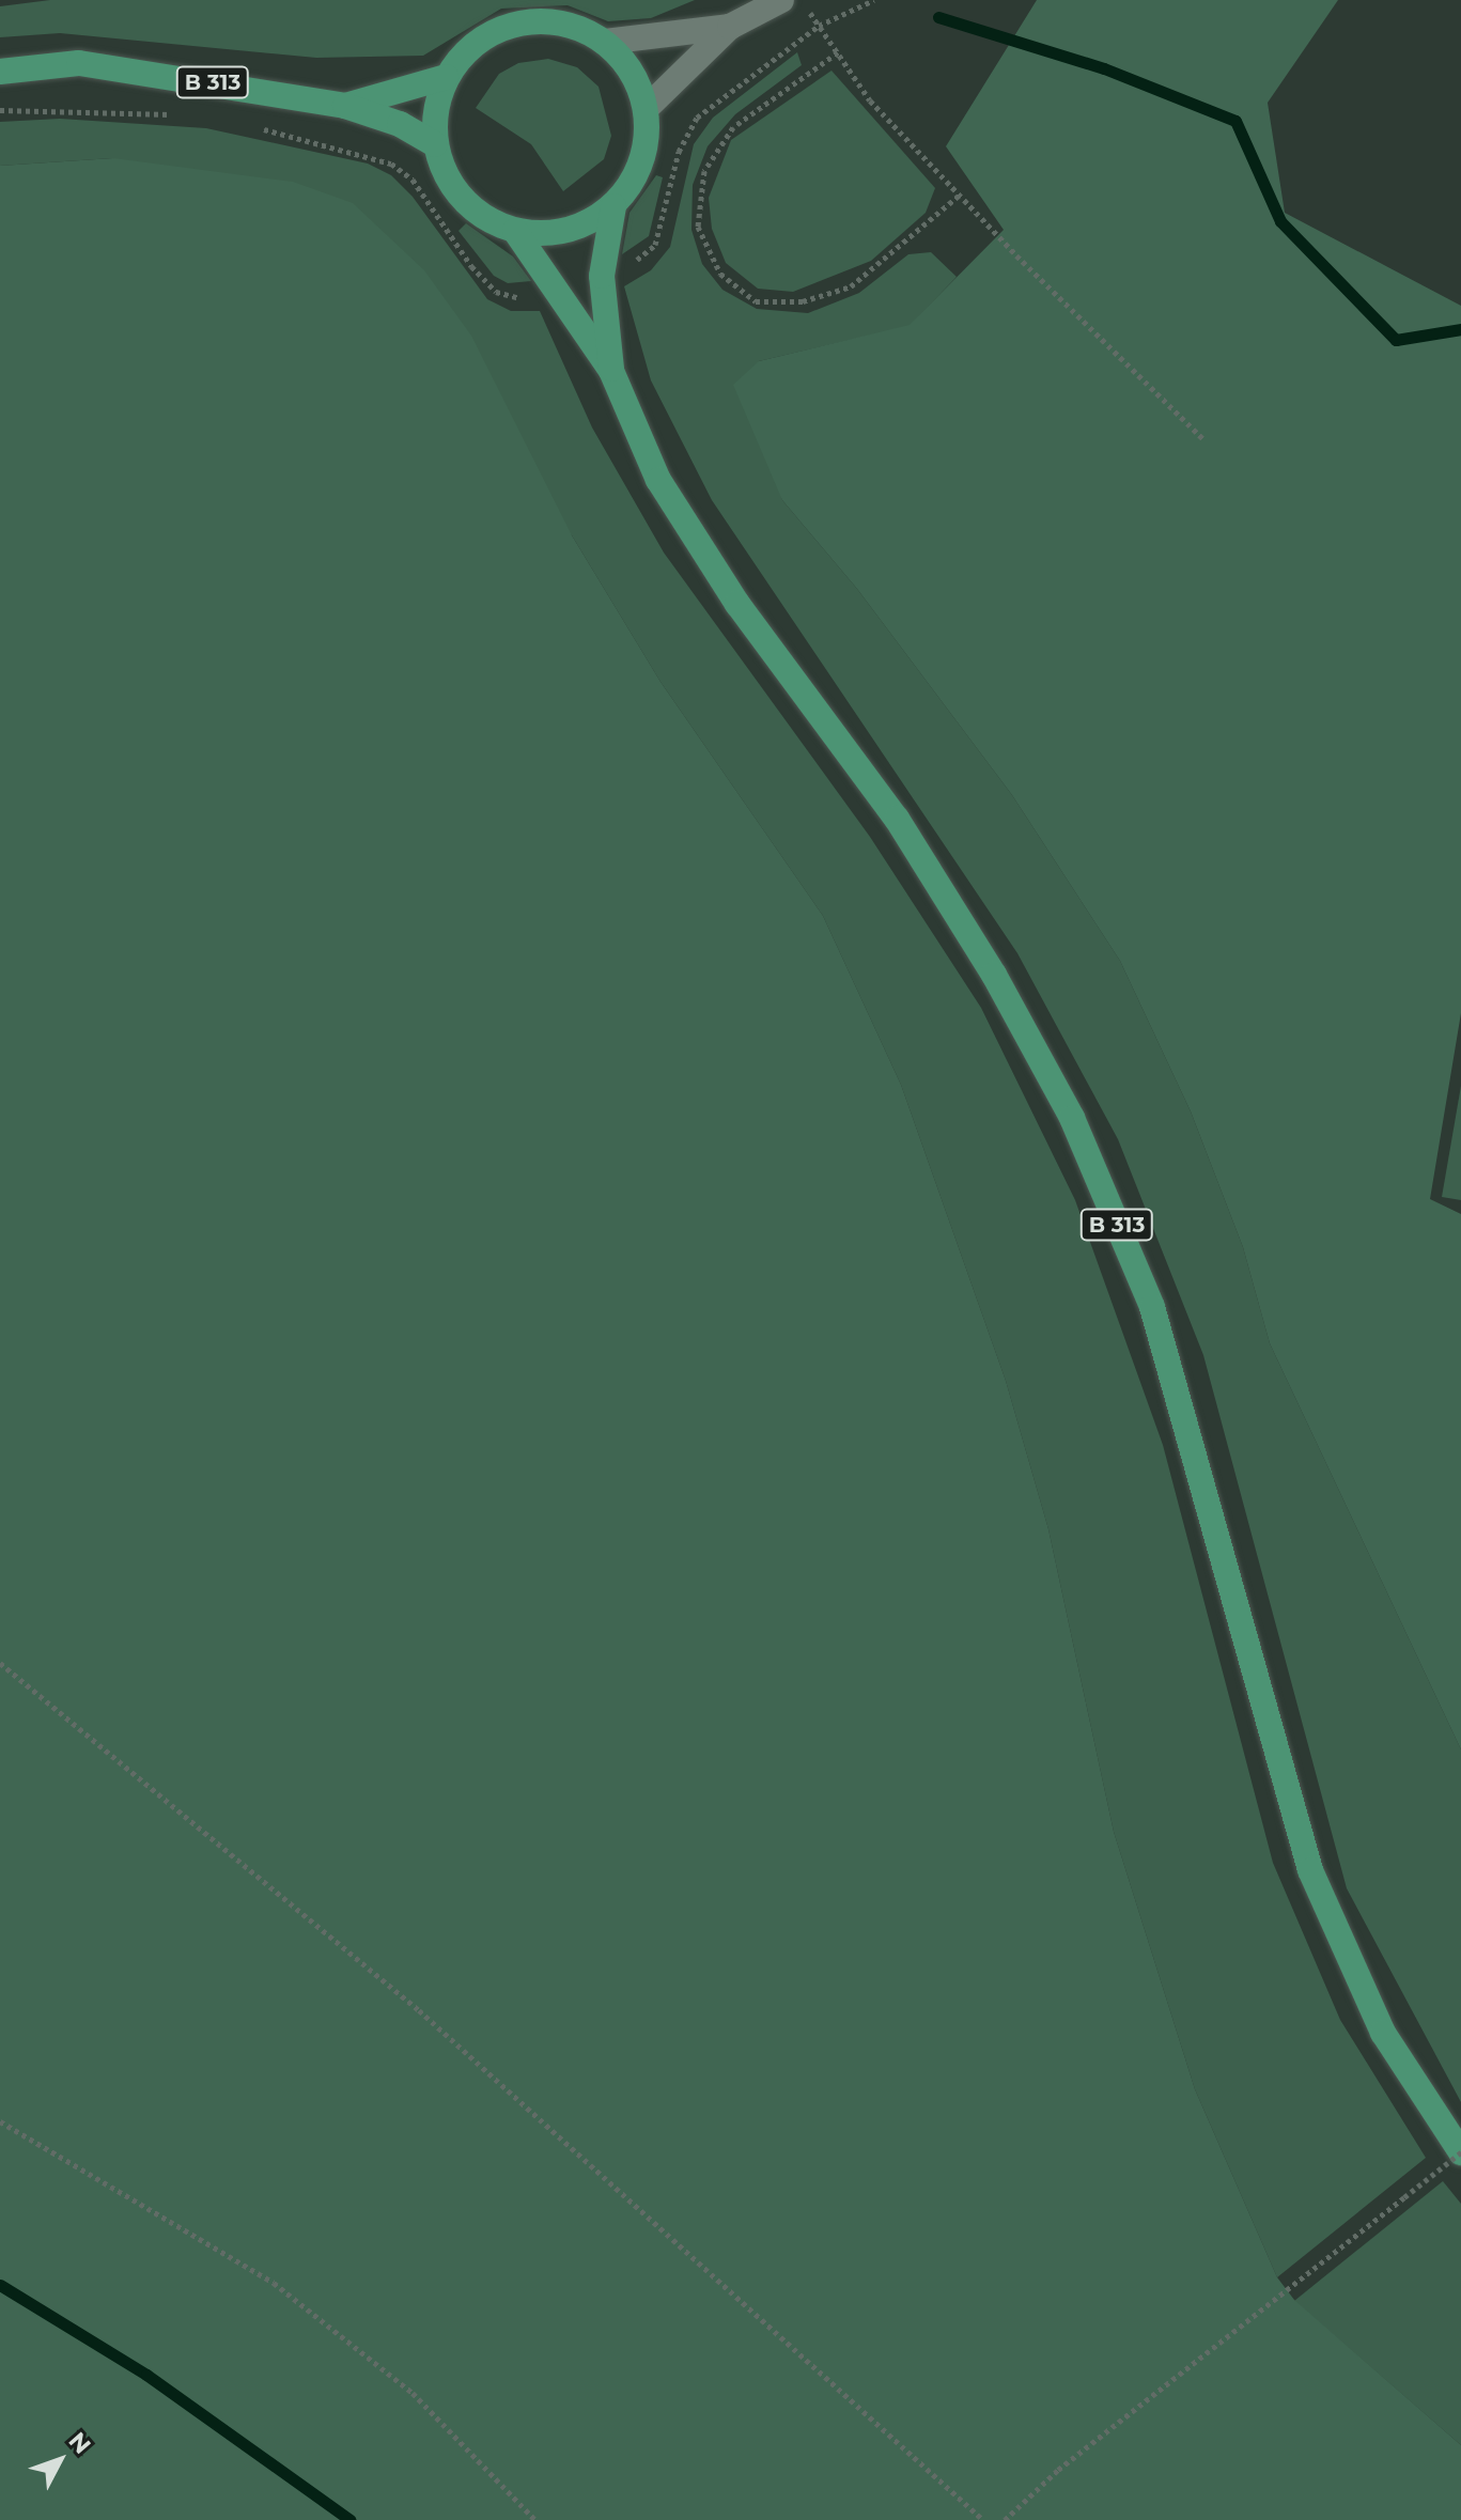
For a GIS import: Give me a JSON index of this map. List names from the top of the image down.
{
  "streets": {
    "main road": ["B 313"]
  },
  "north": "top right"
}
